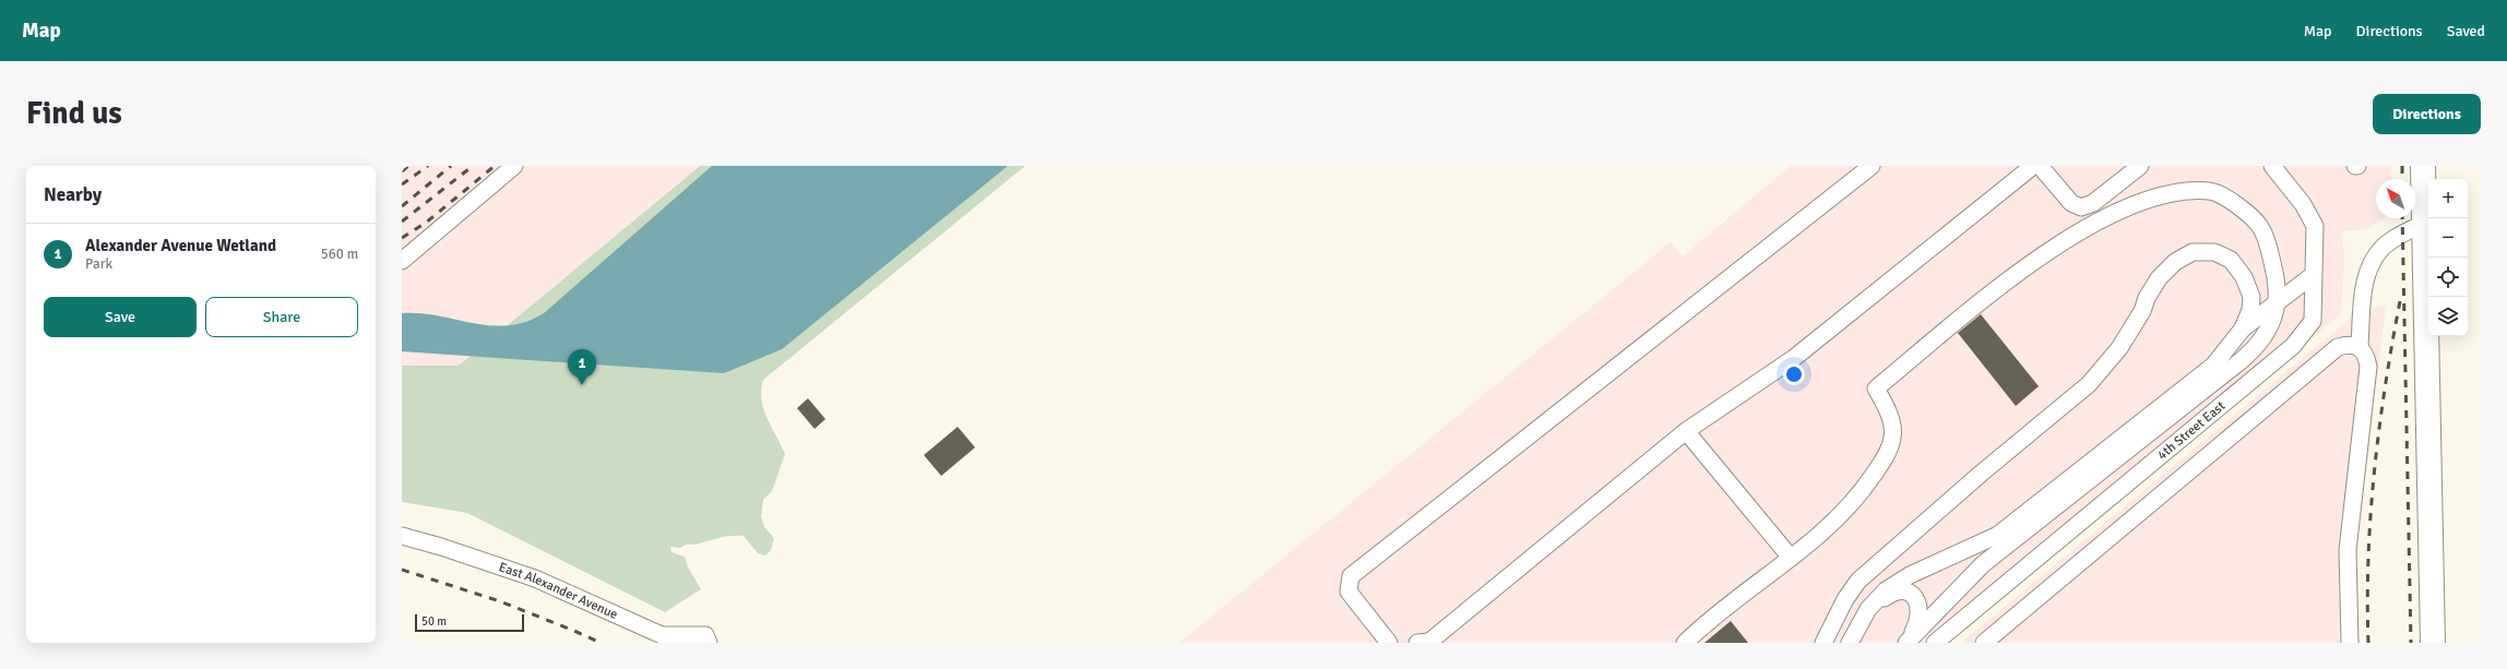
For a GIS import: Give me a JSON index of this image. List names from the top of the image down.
{
  "streets": {
    "street": ["4th Street East", "East Alexander Avenue"]
  },
  "scale_bar": "50 m",
  "north": "top left",
  "page": {
    "header": "Map",
    "nav": ["Map", "Directions", "Saved"],
    "buttons": [
      "Directions",
      ["Save", "Share"]
    ],
    "title": "Find us",
    "heading": "Nearby",
    "map_buttons": ["+", "−"],
    "list": [
      {
        "mark": "1",
        "name": "Alexander Avenue Wetland",
        "note": "Park",
        "value": "560 m"
      }
    ],
    "pins": "1",
    "scale": "50 m"
  }
}
